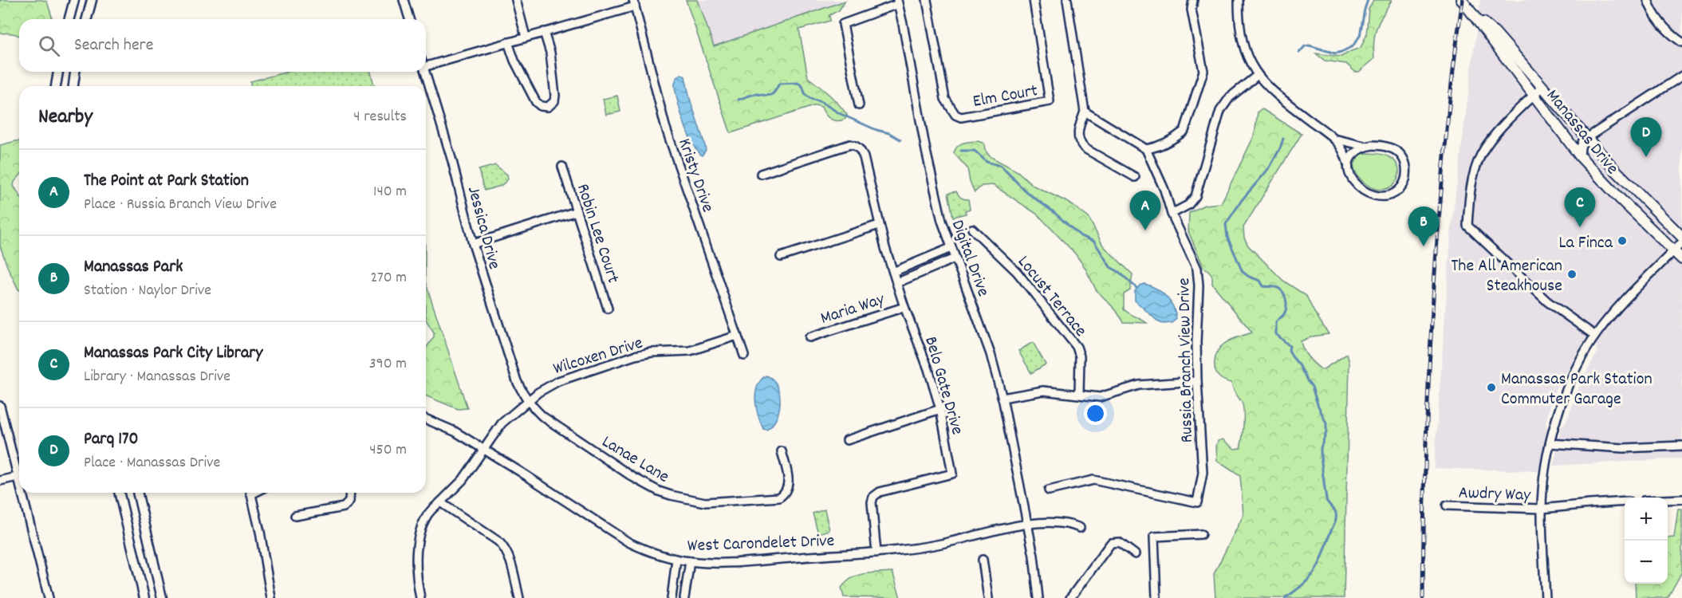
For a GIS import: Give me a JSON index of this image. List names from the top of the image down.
{
  "streets": {
    "main road": ["Manassas Drive"],
    "street": [
      "Elm Court",
      "Kristy Drive",
      "Jessica Drive",
      "Robin Lee Court",
      "Digital Drive",
      "Locust Terrace",
      "Maria Way",
      "Wilcoxen Drive",
      "Russia Branch View Drive",
      "Belo Gate Drive",
      "Lanae Lane",
      "Awdry Way",
      "West Carondelet Drive"
    ]
  },
  "crossings": [
    ["Kristy Drive", "Wilcoxen Drive"],
    ["Jessica Drive", "Wilcoxen Drive"],
    ["Jessica Drive", "Lanae Lane"],
    ["Digital Drive", "West Carondelet Drive"],
    ["Maria Way", "Belo Gate Drive"],
    ["Wilcoxen Drive", "Lanae Lane"],
    ["Wilcoxen Drive", "West Carondelet Drive"],
    ["Belo Gate Drive", "West Carondelet Drive"]
  ],
  "places": ["La Finca", "The All American Steakhouse", "Manassas Park Station Commuter Garage"],
  "page": {
    "search": "Search here",
    "heading": ["Nearby", "4 results"],
    "pins": [
      "D",
      "C",
      "A",
      "B"
    ],
    "list": [
      {
        "mark": "A",
        "name": "The Point at Park Station",
        "note": "Place · Russia Branch View Drive",
        "value": "140 m"
      },
      {
        "mark": "B",
        "name": "Manassas Park",
        "note": "Station · Naylor Drive",
        "value": "270 m"
      },
      {
        "mark": "C",
        "name": "Manassas Park City Library",
        "note": "Library · Manassas Drive",
        "value": "390 m"
      },
      {
        "mark": "D",
        "name": "Parq 170",
        "note": "Place · Manassas Drive",
        "value": "450 m"
      }
    ],
    "map_buttons": ["+", "−"]
  }
}
